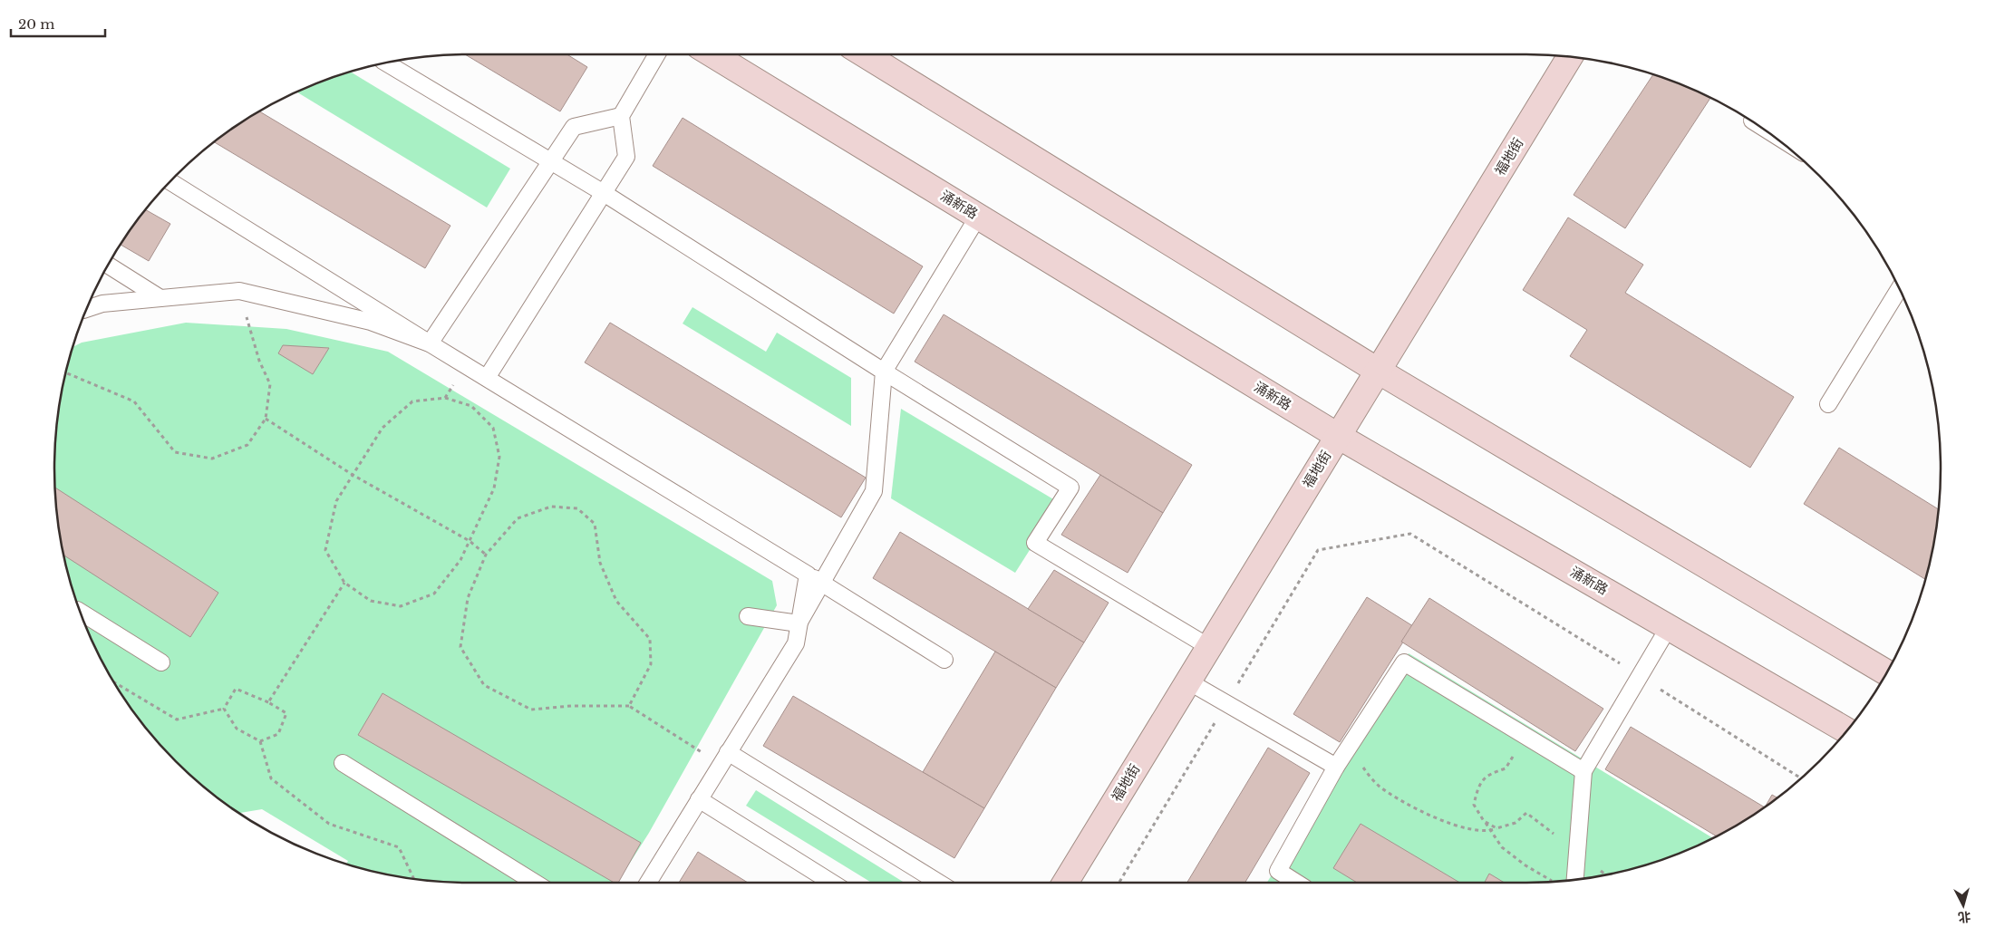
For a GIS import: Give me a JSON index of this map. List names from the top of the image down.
{
  "streets": {
    "street": ["福地街", "涌新路"]
  },
  "crossings": [
    ["福地街", "涌新路"]
  ],
  "scale_bar": "20 m",
  "north": "bottom"
}
